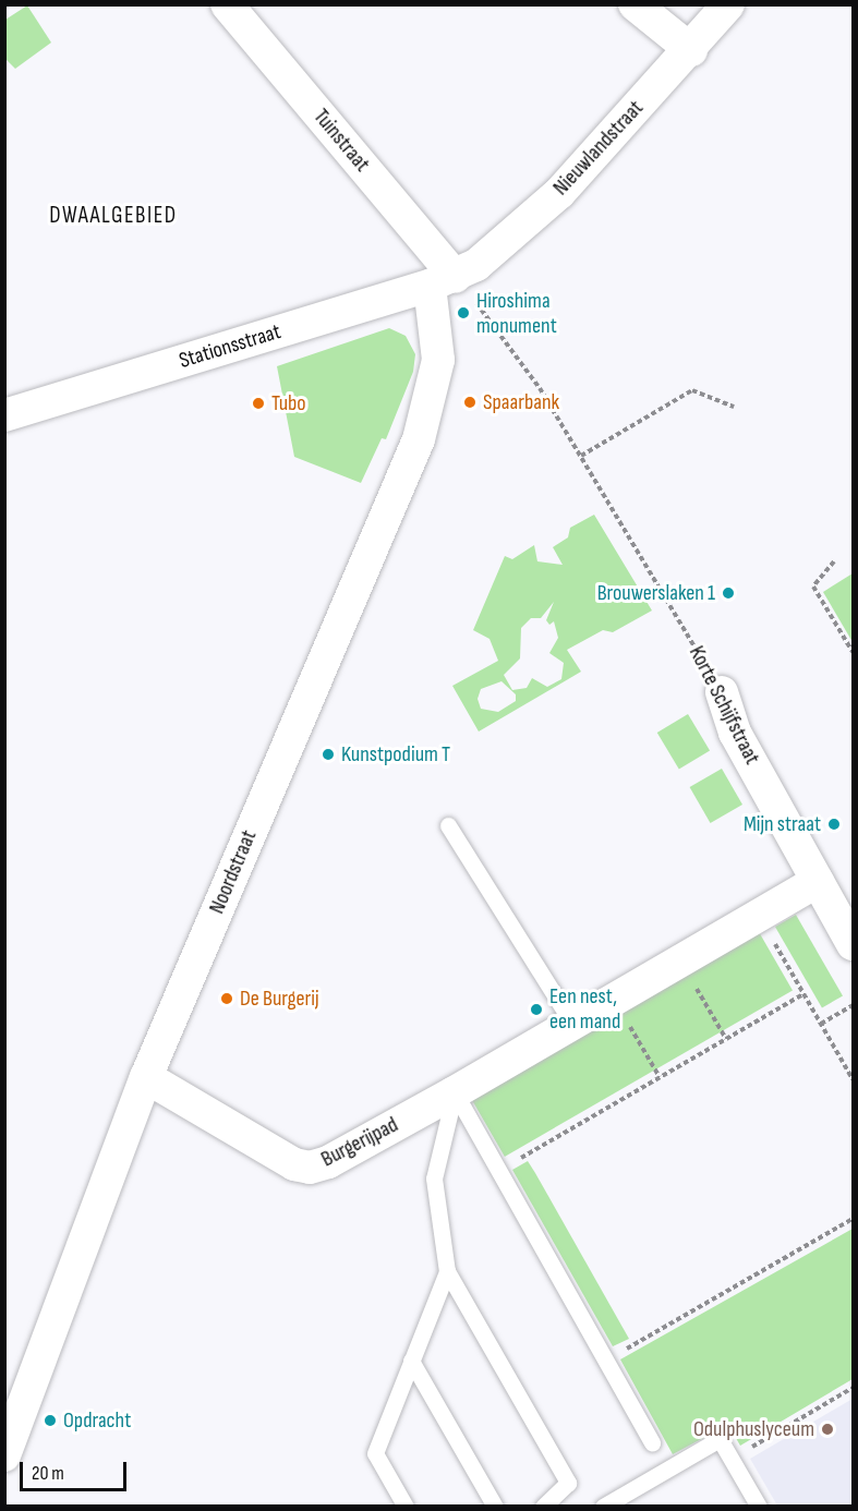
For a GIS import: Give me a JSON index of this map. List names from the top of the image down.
{
  "streets": {
    "street": [
      "Tuinstraat",
      "Nieuwlandstraat",
      "Stationsstraat",
      "Korte Schijfstraat",
      "Noordstraat",
      "Burgerijpad"
    ]
  },
  "crossings": [
    ["Tuinstraat", "Nieuwlandstraat"],
    ["Tuinstraat", "Stationsstraat"],
    ["Tuinstraat", "Korte Schijfstraat"],
    ["Tuinstraat", "Noordstraat"],
    ["Nieuwlandstraat", "Stationsstraat"],
    ["Nieuwlandstraat", "Korte Schijfstraat"],
    ["Nieuwlandstraat", "Noordstraat"],
    ["Stationsstraat", "Korte Schijfstraat"],
    ["Stationsstraat", "Noordstraat"],
    ["Korte Schijfstraat", "Noordstraat"],
    ["Korte Schijfstraat", "Burgerijpad"],
    ["Noordstraat", "Burgerijpad"]
  ],
  "districts": ["DWAALGEBIED"],
  "places": [
    "Hiroshima monument",
    "Spaarbank",
    "Tubo",
    "Brouwerslaken 1",
    "Kunstpodium T",
    "Mijn straat",
    "De Burgerij",
    "Een nest, een mand",
    "Opdracht",
    "Odulphuslyceum"
  ],
  "scale_bar": "20 m"
}
